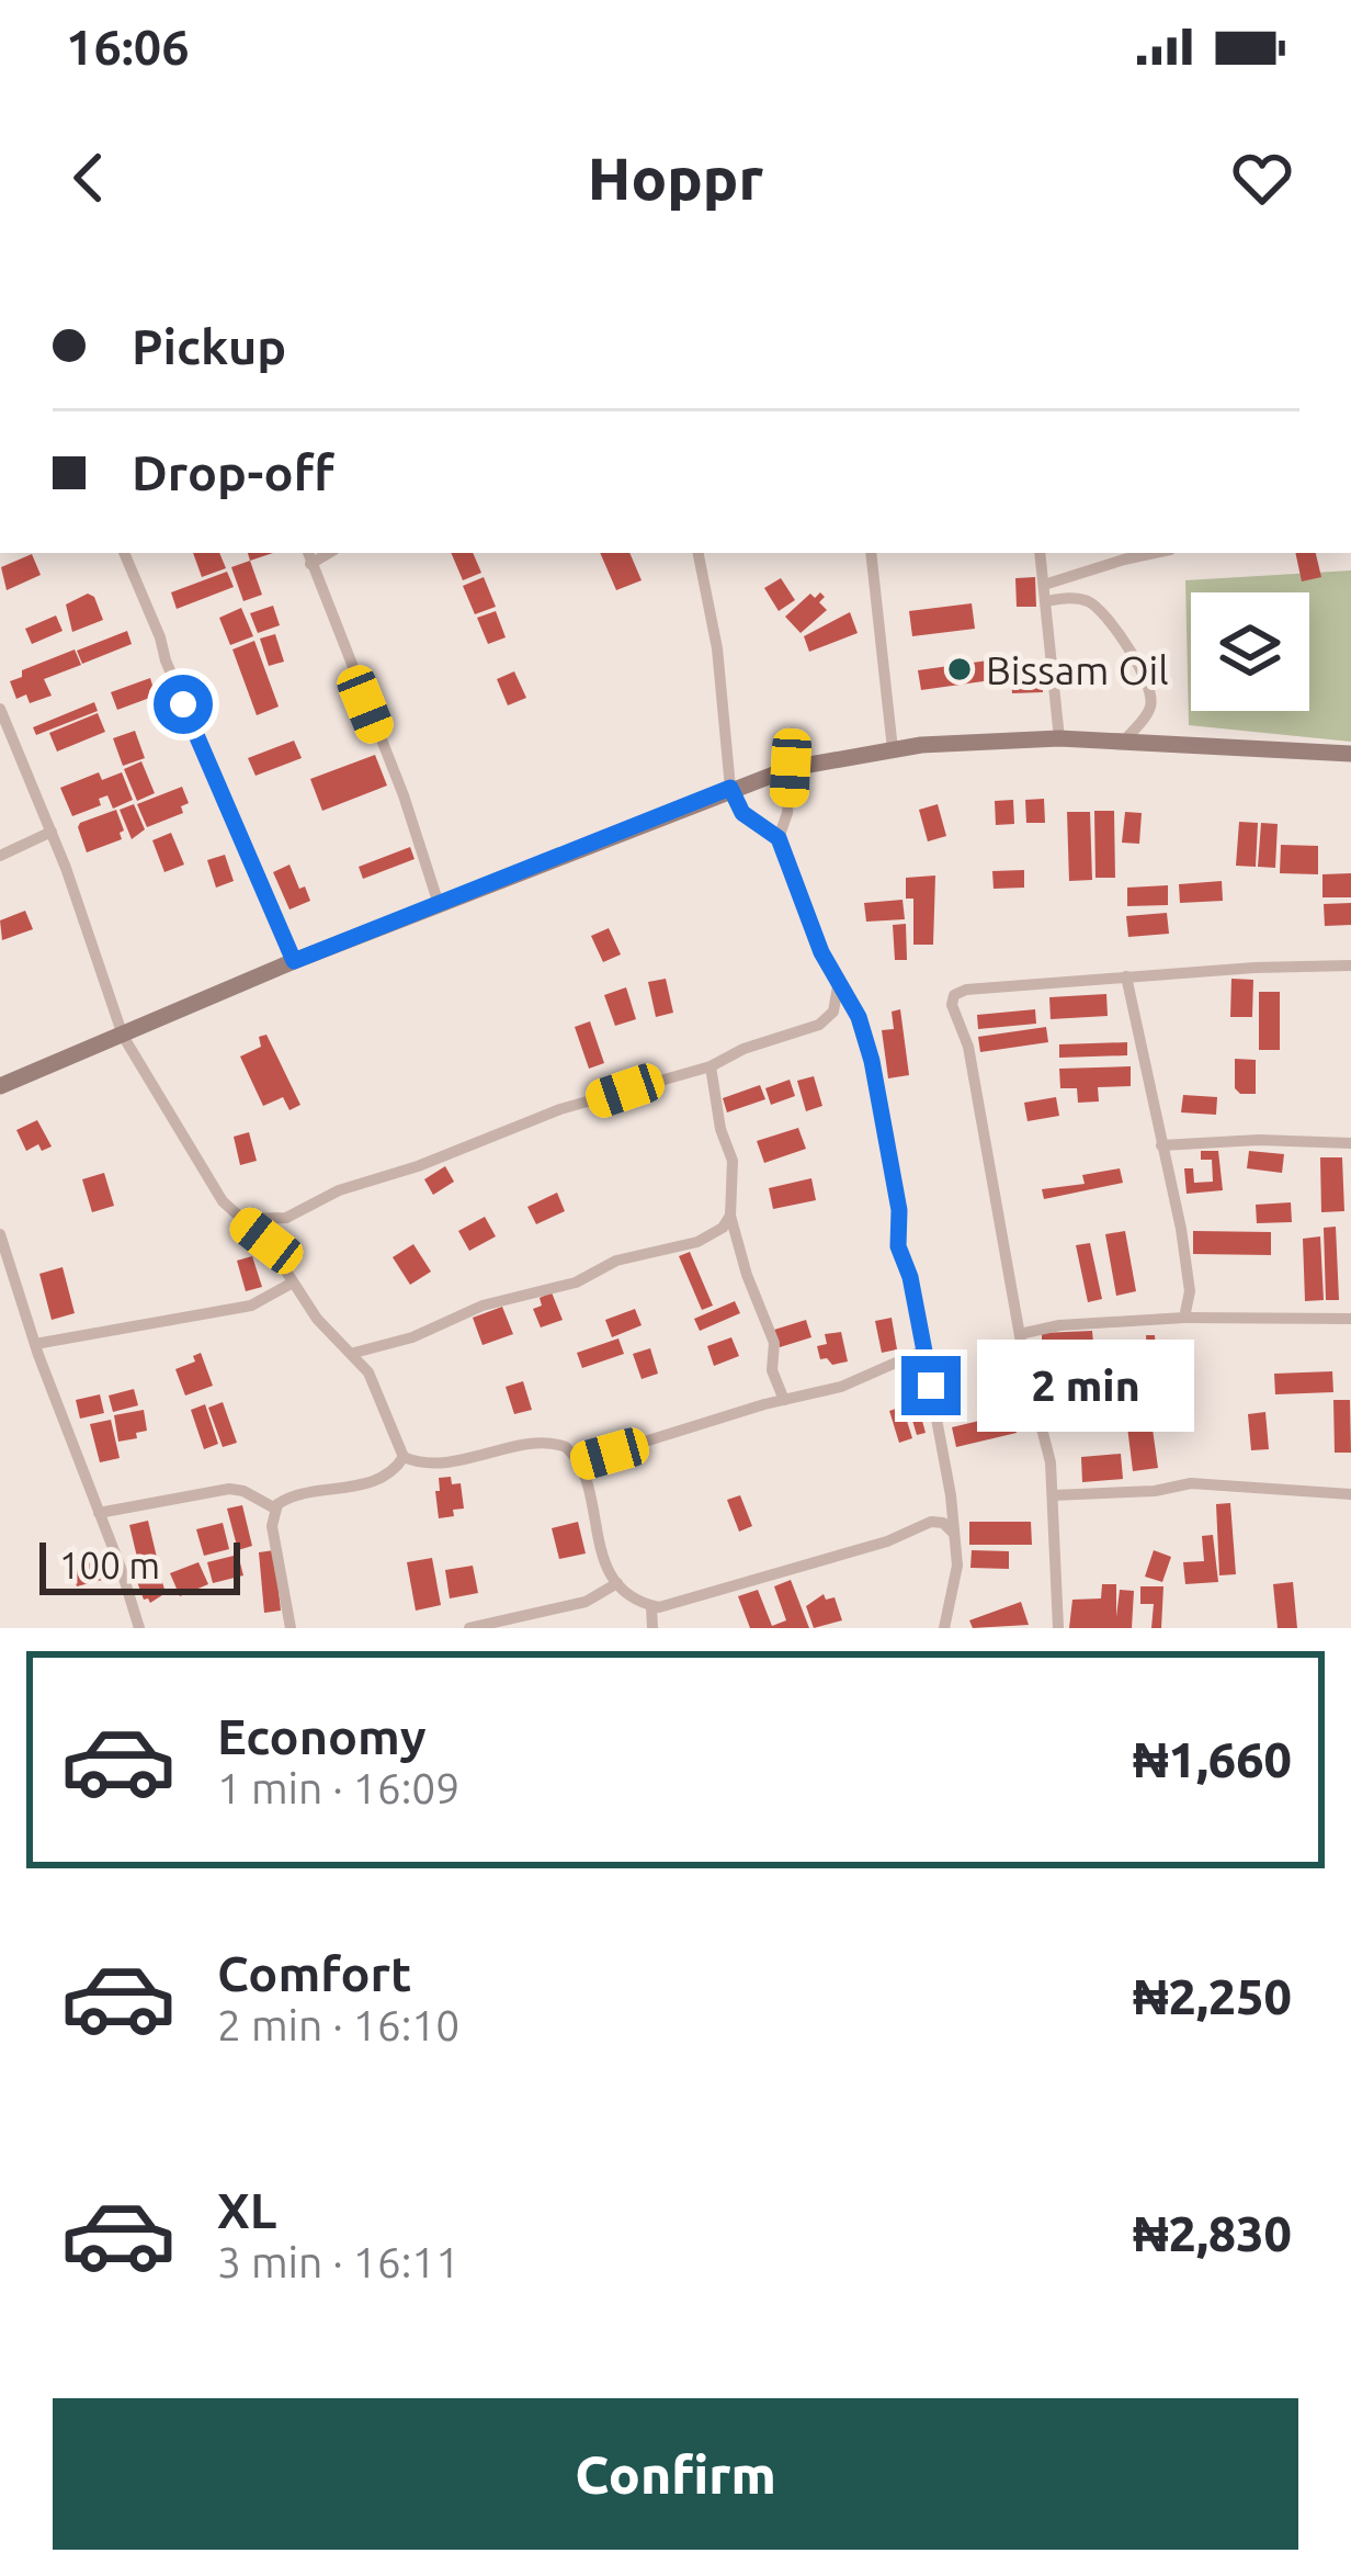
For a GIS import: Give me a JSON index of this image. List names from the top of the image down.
{
  "places": ["Bissam Oil"],
  "scale_bar": "100 m",
  "page": {
    "status": "16:06",
    "header": "Hoppr",
    "banner": ["Pickup", "Drop-off"],
    "bubble": "2 min",
    "scale": "100 m",
    "list": [
      {
        "name": "Economy",
        "note": "1 min · 16:09",
        "value": "₦1,660"
      },
      {
        "name": "Comfort",
        "note": "2 min · 16:10",
        "value": "₦2,250"
      },
      {
        "name": "XL",
        "note": "3 min · 16:11",
        "value": "₦2,830"
      }
    ],
    "buttons": "Confirm"
  }
}
